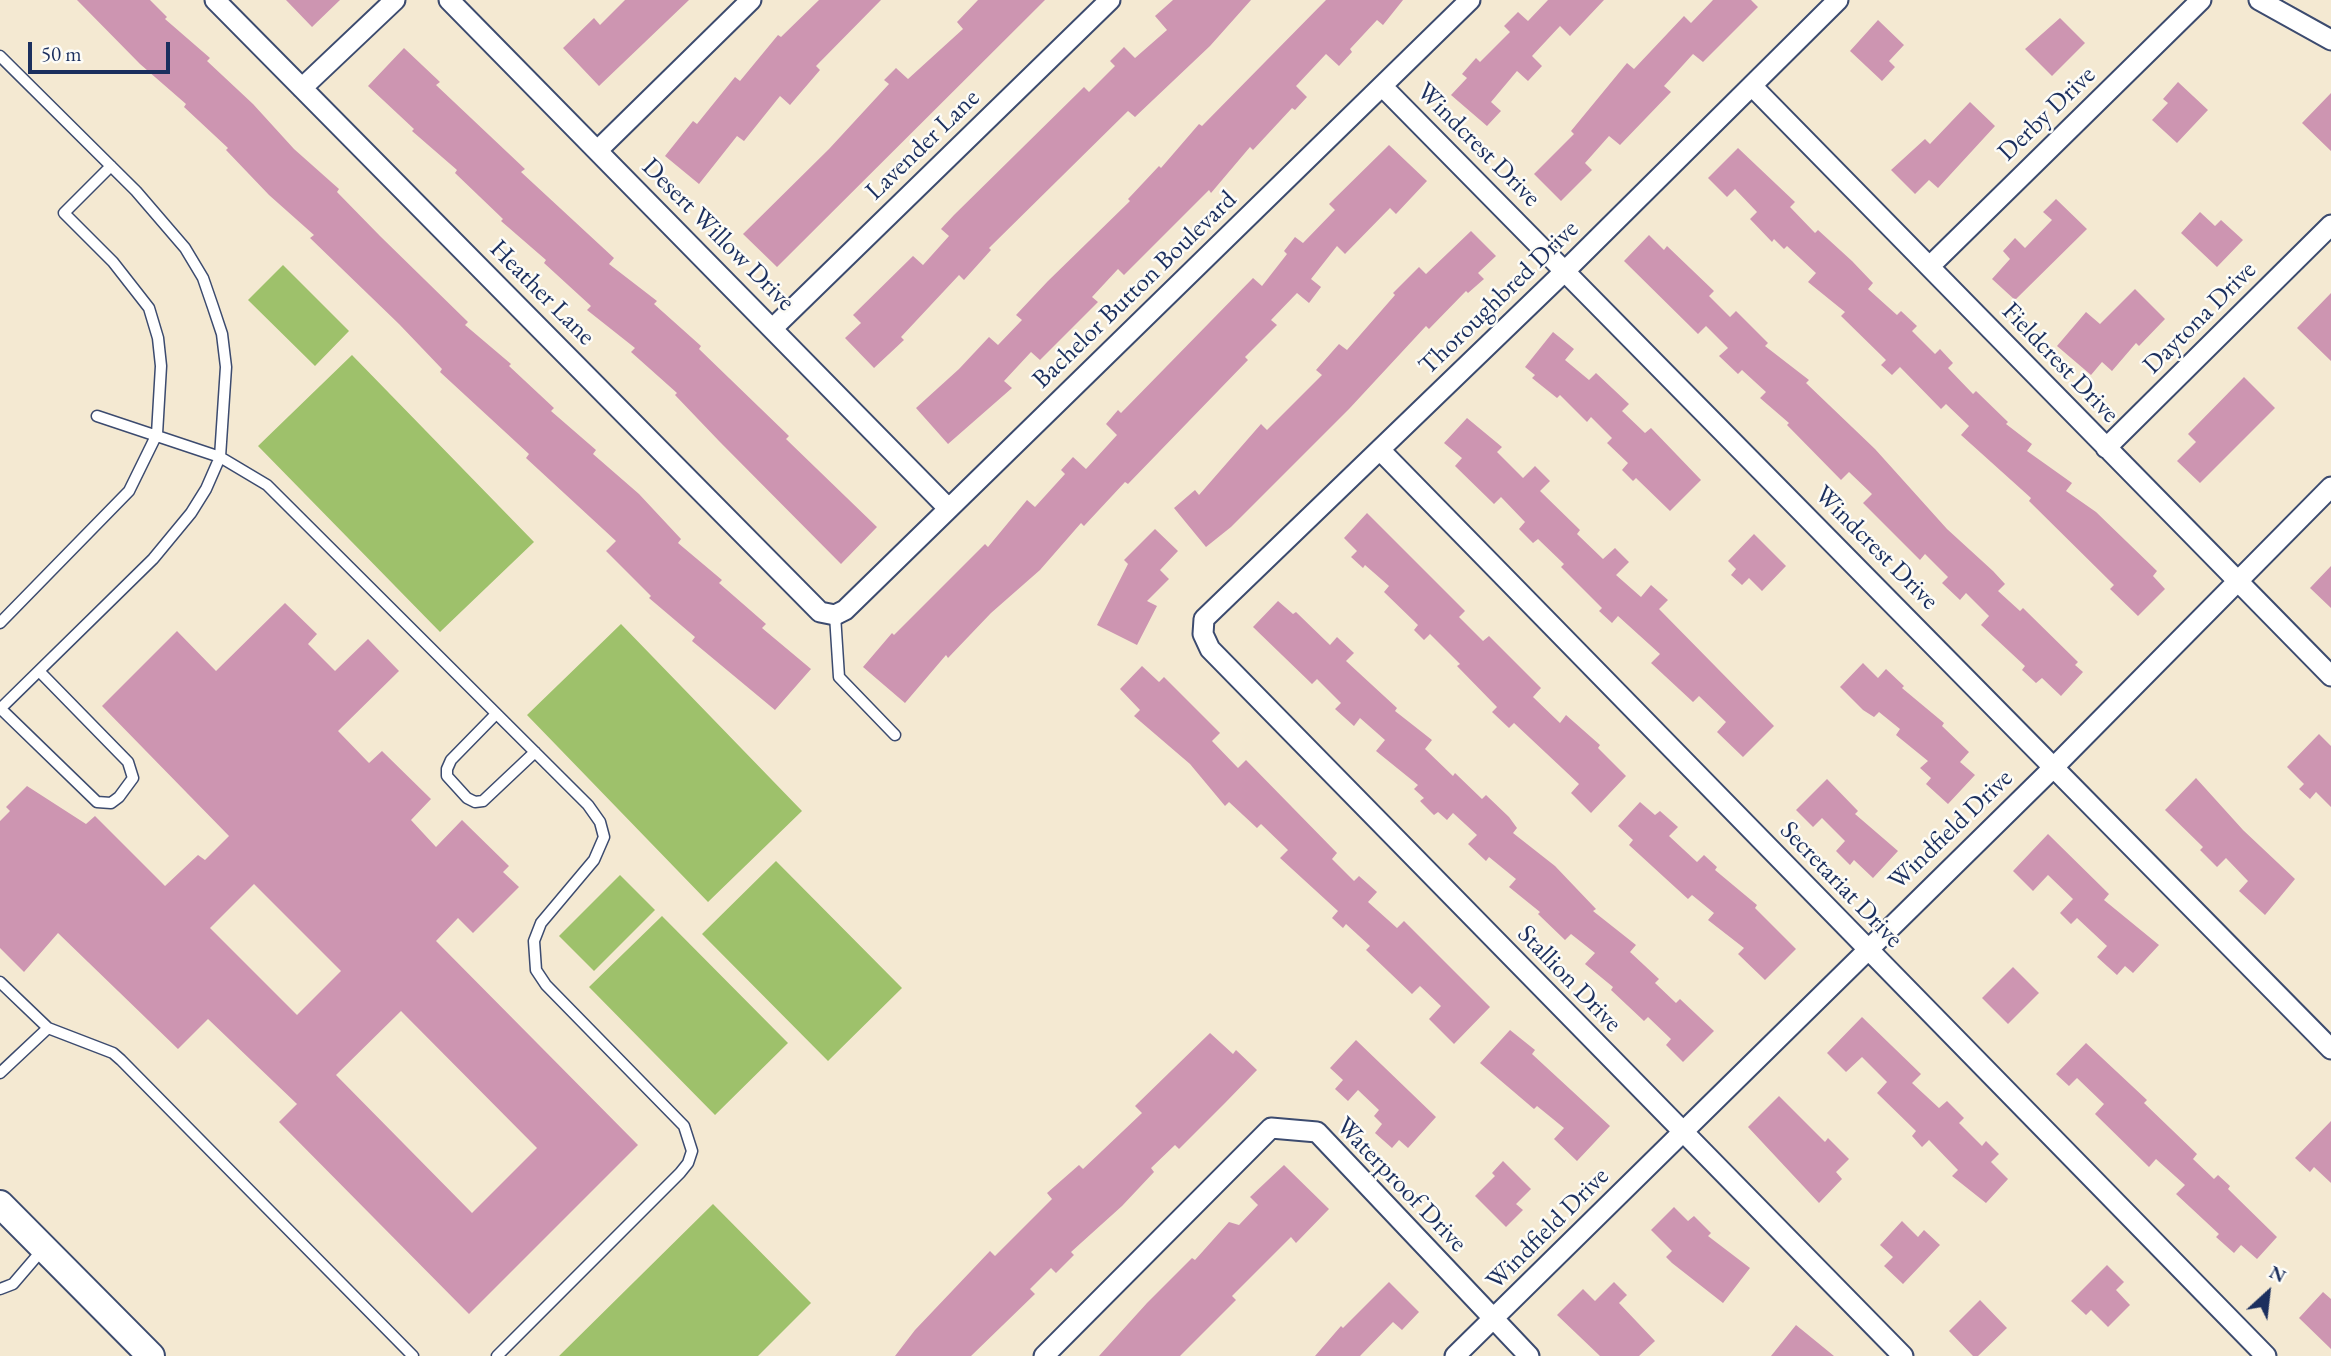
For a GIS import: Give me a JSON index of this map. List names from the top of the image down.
{
  "streets": {
    "street": [
      "Derby Drive",
      "Lavender Lane",
      "Windcrest Drive",
      "Desert Willow Drive",
      "Bachelor Button Boulevard",
      "Heather Lane",
      "Thoroughbred Drive",
      "Daytona Drive",
      "Fieldcrest Drive",
      "Windfield Drive",
      "Secretariat Drive",
      "Stallion Drive",
      "Waterproof Drive"
    ]
  },
  "crossings": [
    ["Derby Drive", "Fieldcrest Drive"],
    ["Lavender Lane", "Desert Willow Drive"],
    ["Windcrest Drive", "Bachelor Button Boulevard"],
    ["Windcrest Drive", "Thoroughbred Drive"],
    ["Windcrest Drive", "Windfield Drive"],
    ["Desert Willow Drive", "Bachelor Button Boulevard"],
    ["Bachelor Button Boulevard", "Heather Lane"],
    ["Thoroughbred Drive", "Fieldcrest Drive"],
    ["Thoroughbred Drive", "Secretariat Drive"],
    ["Thoroughbred Drive", "Stallion Drive"],
    ["Daytona Drive", "Fieldcrest Drive"],
    ["Fieldcrest Drive", "Windfield Drive"],
    ["Windfield Drive", "Secretariat Drive"],
    ["Windfield Drive", "Stallion Drive"],
    ["Windfield Drive", "Waterproof Drive"]
  ],
  "scale_bar": "50 m",
  "north": "top right"
}
